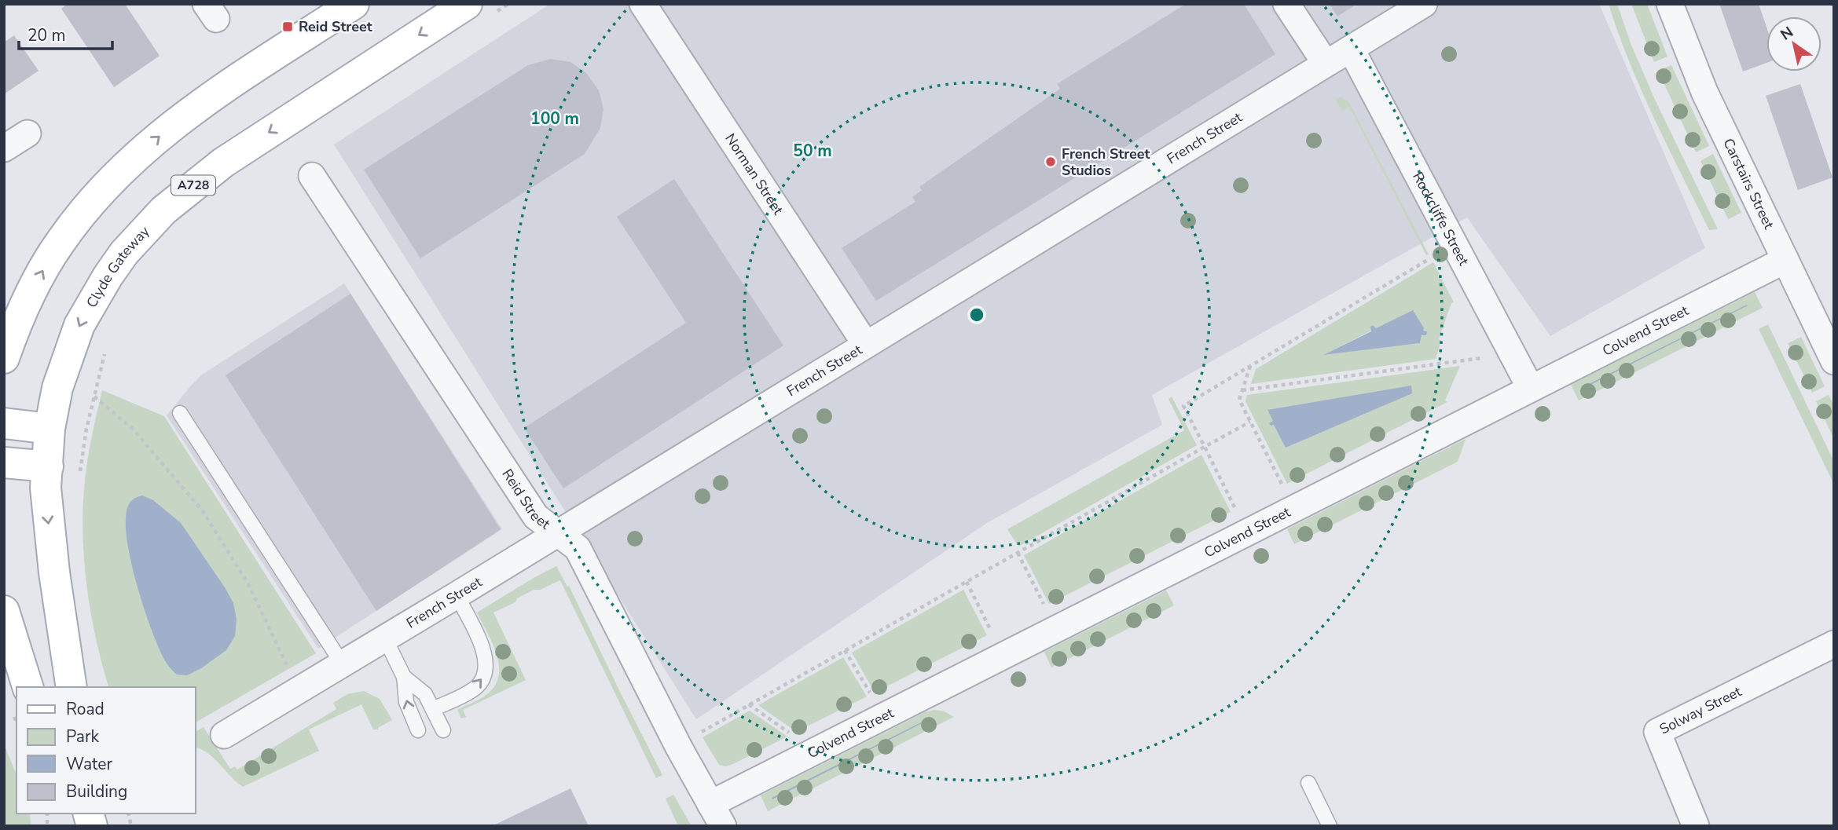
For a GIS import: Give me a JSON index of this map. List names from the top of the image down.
{
  "streets": {
    "main road": ["A728", "Clyde Gateway"],
    "street": [
      "French Street",
      "Norman Street",
      "Carstairs Street",
      "Rockcliffe Street",
      "Colvend Street",
      "Reid Street",
      "Solway Street"
    ]
  },
  "crossings": [
    ["French Street", "Norman Street"],
    ["French Street", "Rockcliffe Street"],
    ["French Street", "Reid Street"],
    ["Carstairs Street", "Colvend Street"],
    ["Rockcliffe Street", "Colvend Street"],
    ["Colvend Street", "Reid Street"]
  ],
  "places": {
    "transit": ["Reid Street"],
    "other": ["French Street Studios"]
  },
  "legend": [
    "Road",
    "Park",
    "Water",
    "Building"
  ],
  "scale_bar": "20 m",
  "north": "top left",
  "rings": ["100 m", "50 m"]
}
